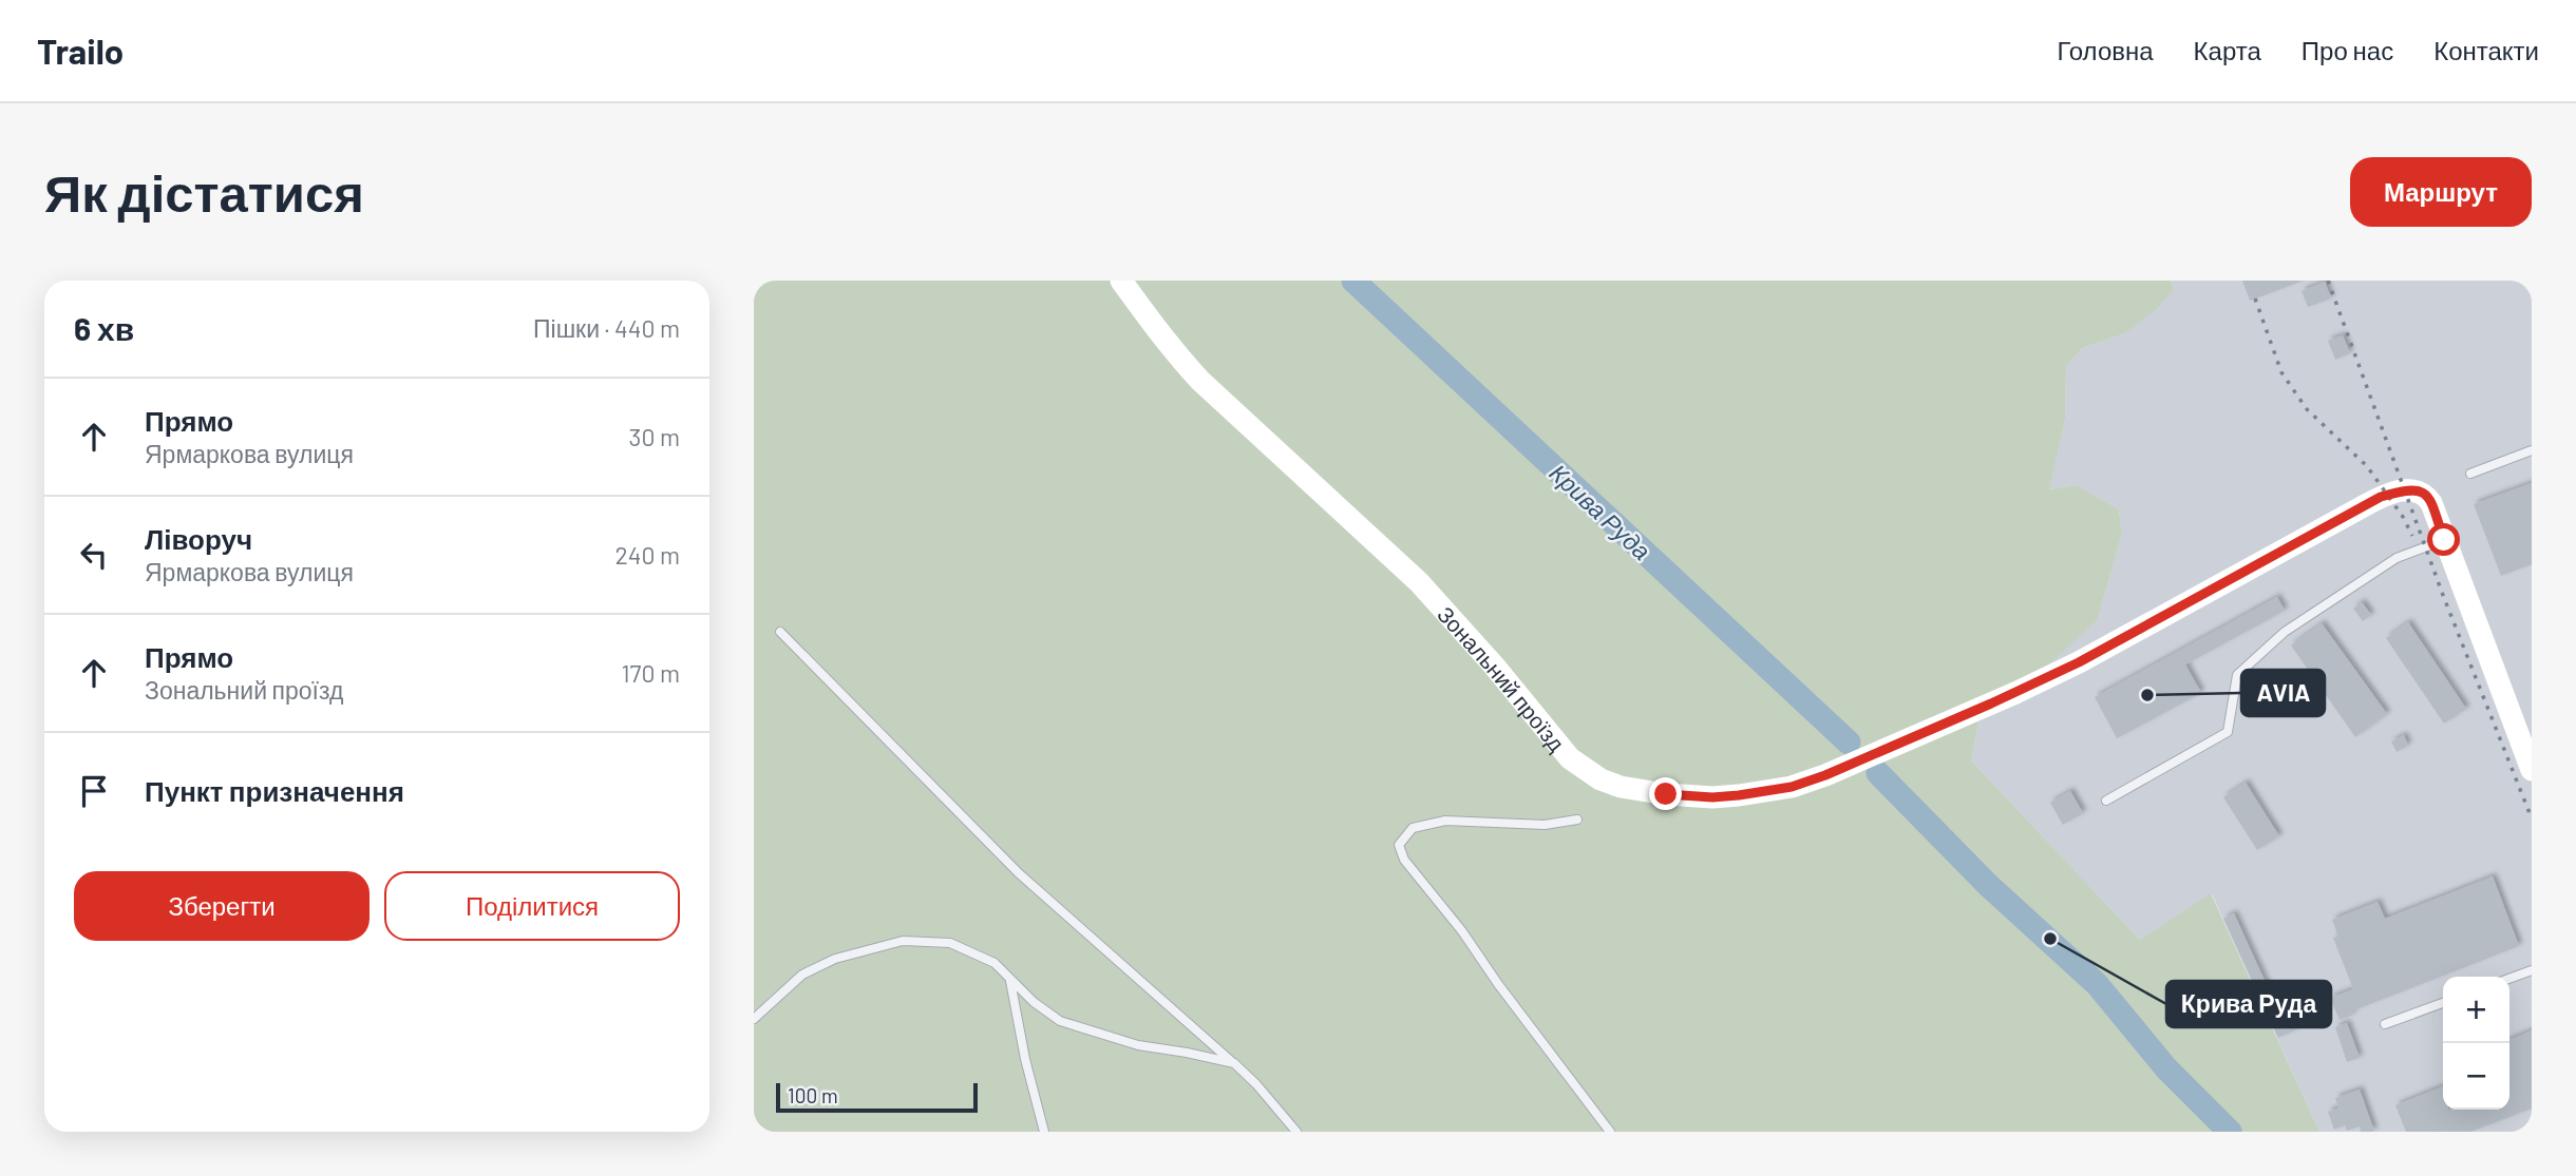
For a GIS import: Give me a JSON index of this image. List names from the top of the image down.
{
  "streets": {
    "street": ["Зональний проїзд"]
  },
  "water": ["Крива Руда"],
  "places": ["AVIA", "Крива Руда"],
  "scale_bar": "100 m",
  "page": {
    "header": "Trailo",
    "nav": [
      "Головна",
      "Карта",
      "Про нас",
      "Контакти"
    ],
    "buttons": [
      "Маршрут",
      ["Зберегти", "Поділитися"]
    ],
    "title": "Як дістатися",
    "heading": ["6 хв", "Пішки · 440 m"],
    "list": [
      ["Прямо", "Ярмаркова вулиця", "30 m"],
      ["Ліворуч", "Ярмаркова вулиця", "240 m"],
      ["Прямо", "Зональний проїзд", "170 m"],
      "Пункт призначення"
    ],
    "map_buttons": ["+", "−"],
    "scale": "100 m"
  }
}
